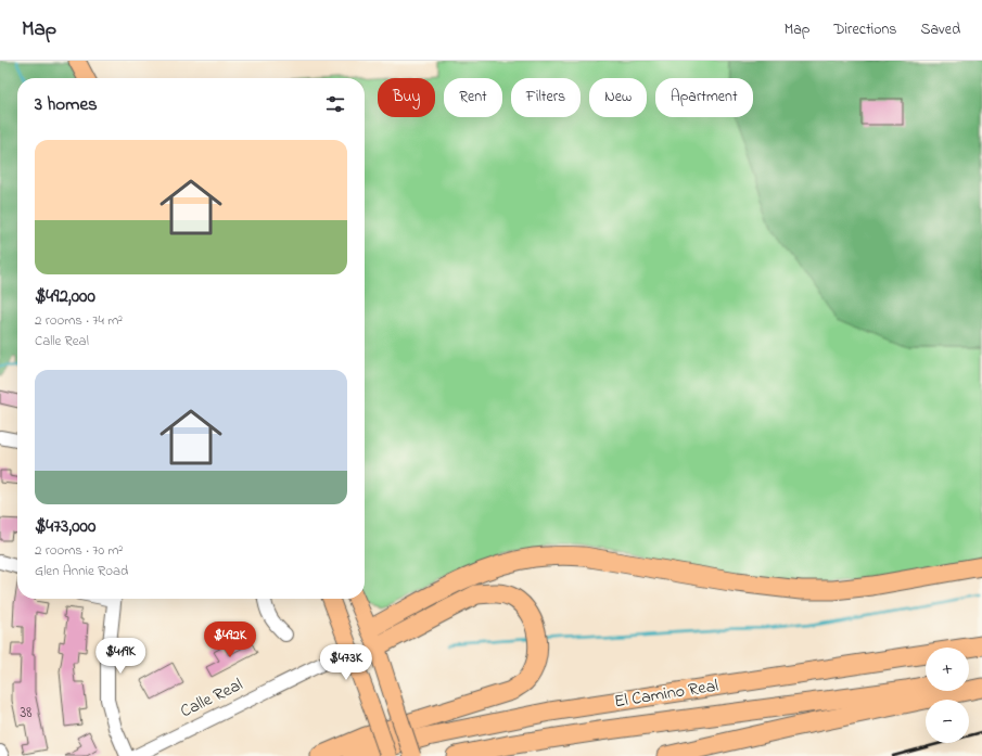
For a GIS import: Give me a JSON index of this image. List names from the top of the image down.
{
  "streets": {
    "highway": ["El Camino Real"],
    "street": ["Calle Real"]
  },
  "house_numbers": ["38"],
  "page": {
    "header": "Map",
    "nav": ["Map", "Directions", "Saved"],
    "chip": [
      "Buy",
      "Rent",
      "Filters",
      "New",
      "Apartment"
    ],
    "heading": "3 homes",
    "list": [
      {
        "name": "$492,000",
        "note": "2 rooms · 74 m² · Calle Real"
      },
      {
        "name": "$473,000",
        "note": "2 rooms · 70 m² · Glen Annie Road"
      }
    ],
    "price": ["$492K", "$419K", "$473K"],
    "map_buttons": ["+", "−"]
  }
}
